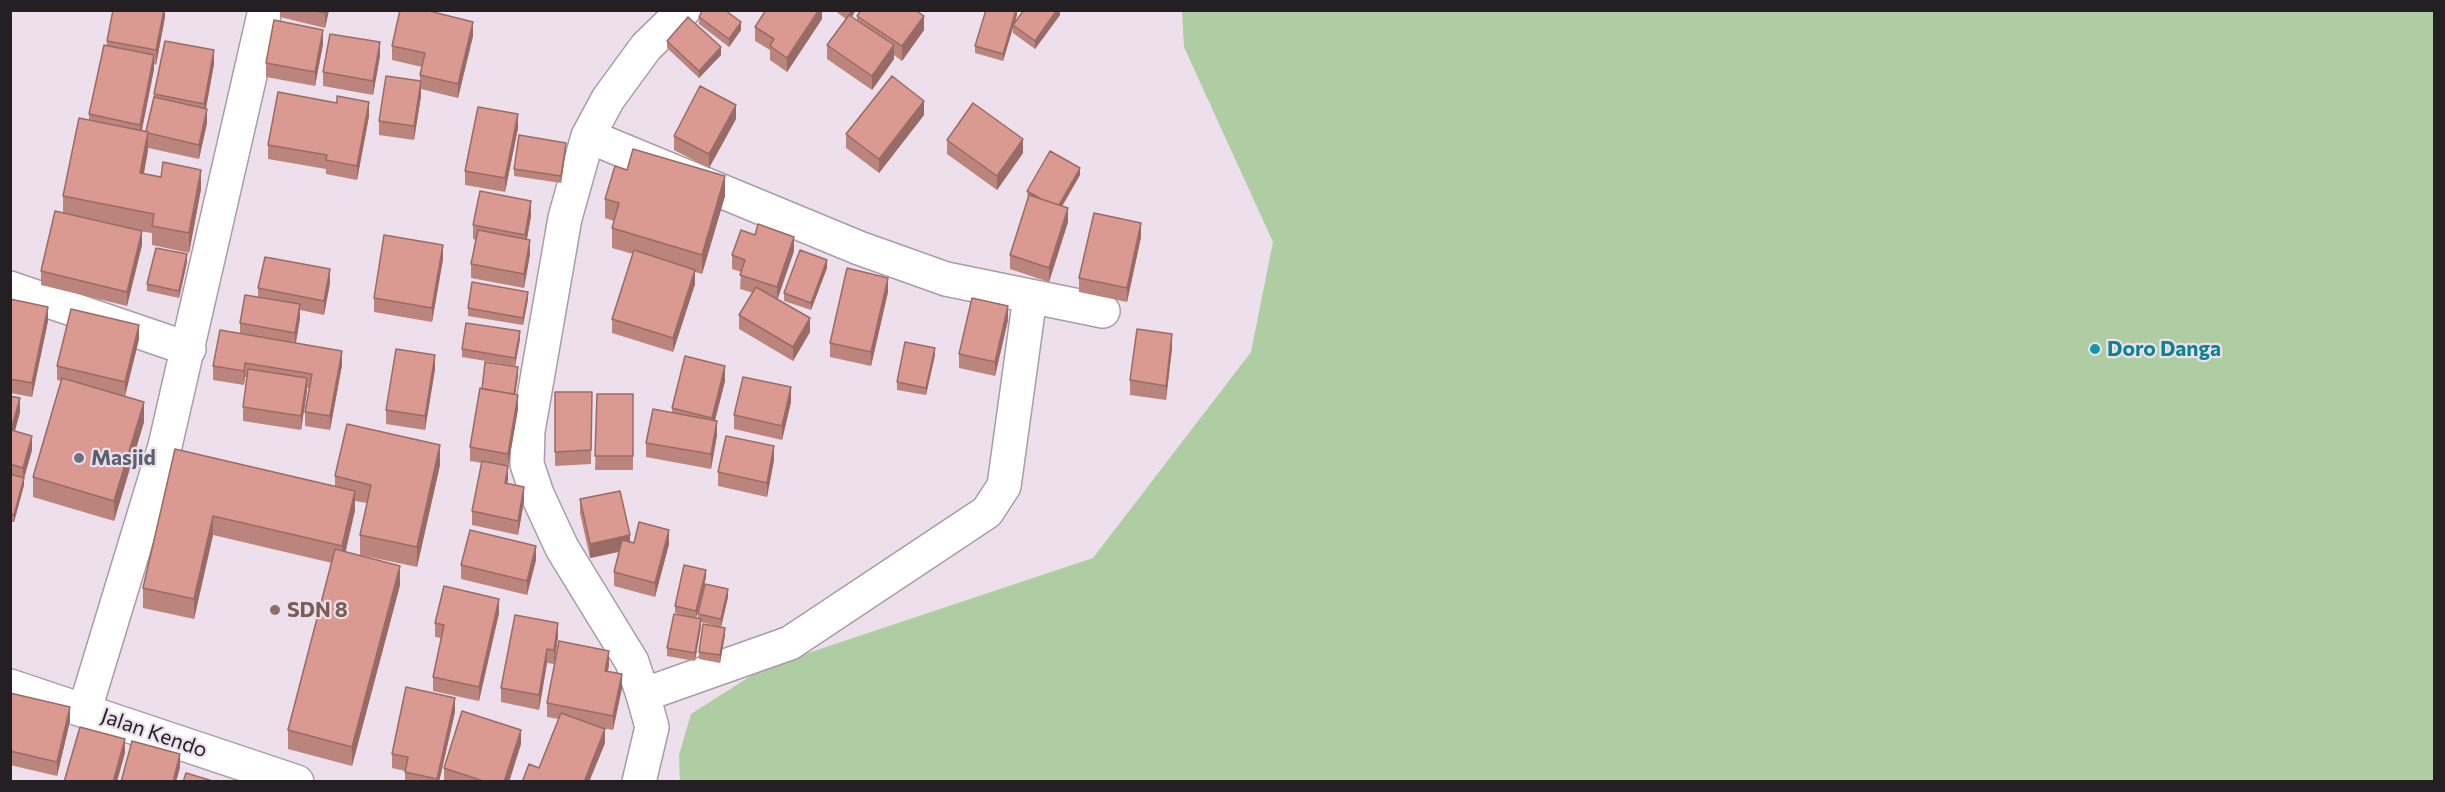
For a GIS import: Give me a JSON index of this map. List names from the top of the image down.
{
  "streets": {
    "street": ["Jalan Kendo"]
  },
  "places": ["Doro Danga", "Masjid", "SDN 8"]
}
